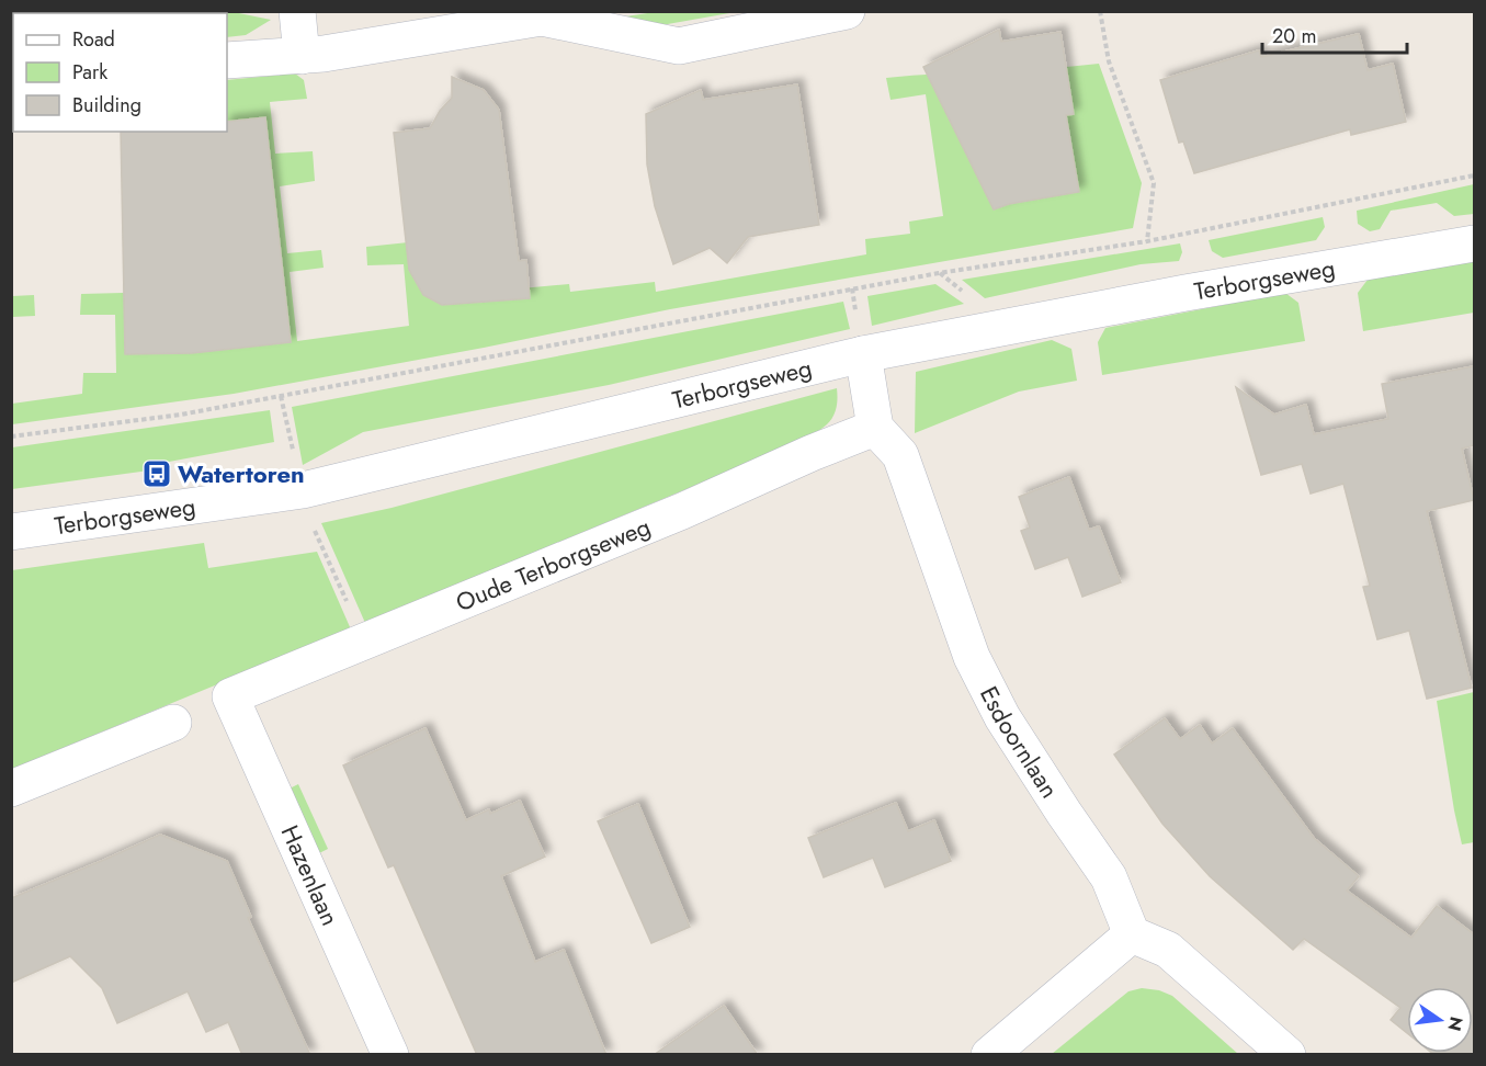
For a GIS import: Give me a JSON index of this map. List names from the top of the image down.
{
  "streets": {
    "street": [
      "Terborgseweg",
      "Oude Terborgseweg",
      "Esdoornlaan",
      "Hazenlaan"
    ]
  },
  "crossings": [
    ["Oude Terborgseweg", "Esdoornlaan"],
    ["Oude Terborgseweg", "Hazenlaan"]
  ],
  "places": {
    "bus stop": ["Watertoren"]
  },
  "legend": ["Road", "Park", "Building"],
  "scale_bar": "20 m",
  "north": "right"
}
